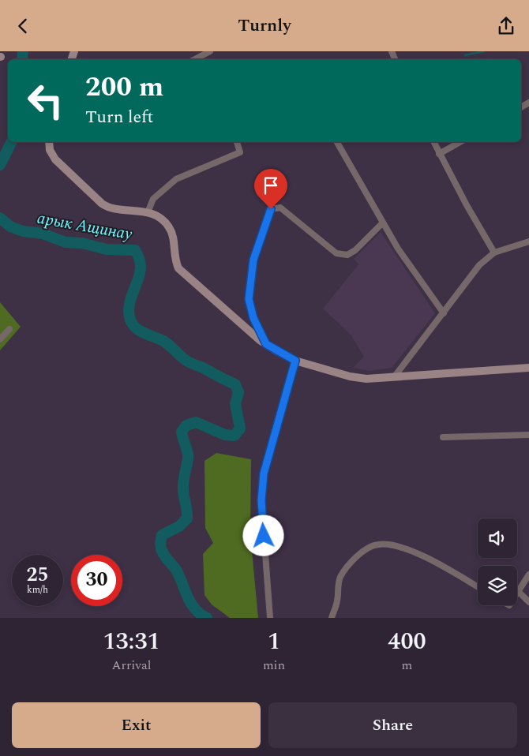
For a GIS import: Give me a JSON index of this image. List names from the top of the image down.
{
  "water": ["арык Ащинау"],
  "page": {
    "header": "Turnly",
    "turn": ["200 m", "Turn left"],
    "speed": "25 km/h",
    "limit": "30",
    "eta": [
      "13:31",
      "Arrival",
      "1",
      "min",
      "400",
      "m"
    ],
    "buttons": ["Exit", "Share"]
  }
}
